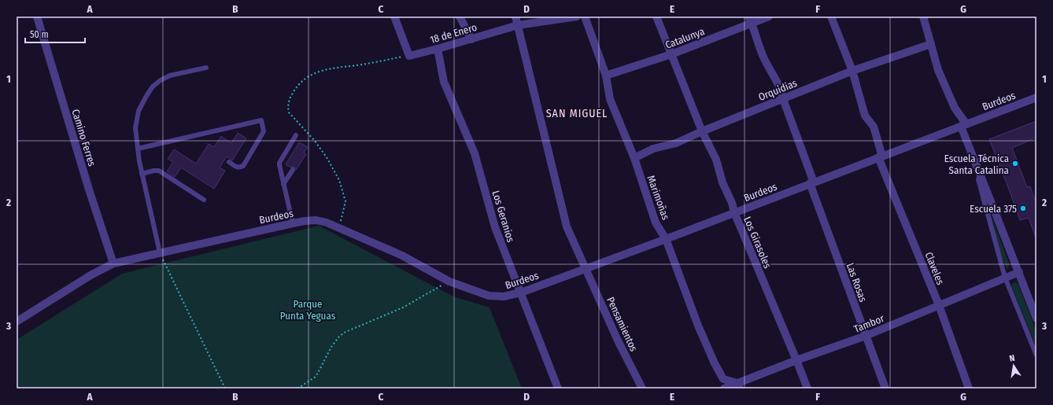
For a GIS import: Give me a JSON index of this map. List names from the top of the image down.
{
  "streets": {
    "street": [
      "18 de Enero",
      "Catalunya",
      "Orquidias",
      "Burdeos",
      "Camino Ferres",
      "Marimoñas",
      "Los Geranios",
      "Los Girasoles",
      "Claveles",
      "Las Rosas",
      "Tambor",
      "Pensamientos"
    ]
  },
  "crossings": [
    ["18 de Enero", "Los Geranios"],
    ["18 de Enero", "Pensamientos"],
    ["Catalunya", "Marimoñas"],
    ["Catalunya", "Los Girasoles"],
    ["Catalunya", "Las Rosas"],
    ["Orquidias", "Marimoñas"],
    ["Orquidias", "Los Girasoles"],
    ["Orquidias", "Claveles"],
    ["Orquidias", "Las Rosas"],
    ["Burdeos", "Camino Ferres"],
    ["Burdeos", "Marimoñas"],
    ["Burdeos", "Los Geranios"],
    ["Burdeos", "Los Girasoles"],
    ["Burdeos", "Claveles"],
    ["Burdeos", "Las Rosas"],
    ["Burdeos", "Pensamientos"],
    ["Marimoñas", "Tambor"],
    ["Los Girasoles", "Tambor"],
    ["Claveles", "Tambor"],
    ["Las Rosas", "Tambor"]
  ],
  "districts": ["SAN MIGUEL"],
  "parks": ["Parque Punta Yeguas"],
  "places": ["Escuela Técnica Santa Catalina", "Escuela 375"],
  "scale_bar": "50 m",
  "north": "top",
  "grid": {
    "columns": [
      "A",
      "B",
      "C",
      "D",
      "E",
      "F",
      "G"
    ],
    "rows": ["1", "2", "3"]
  }
}
